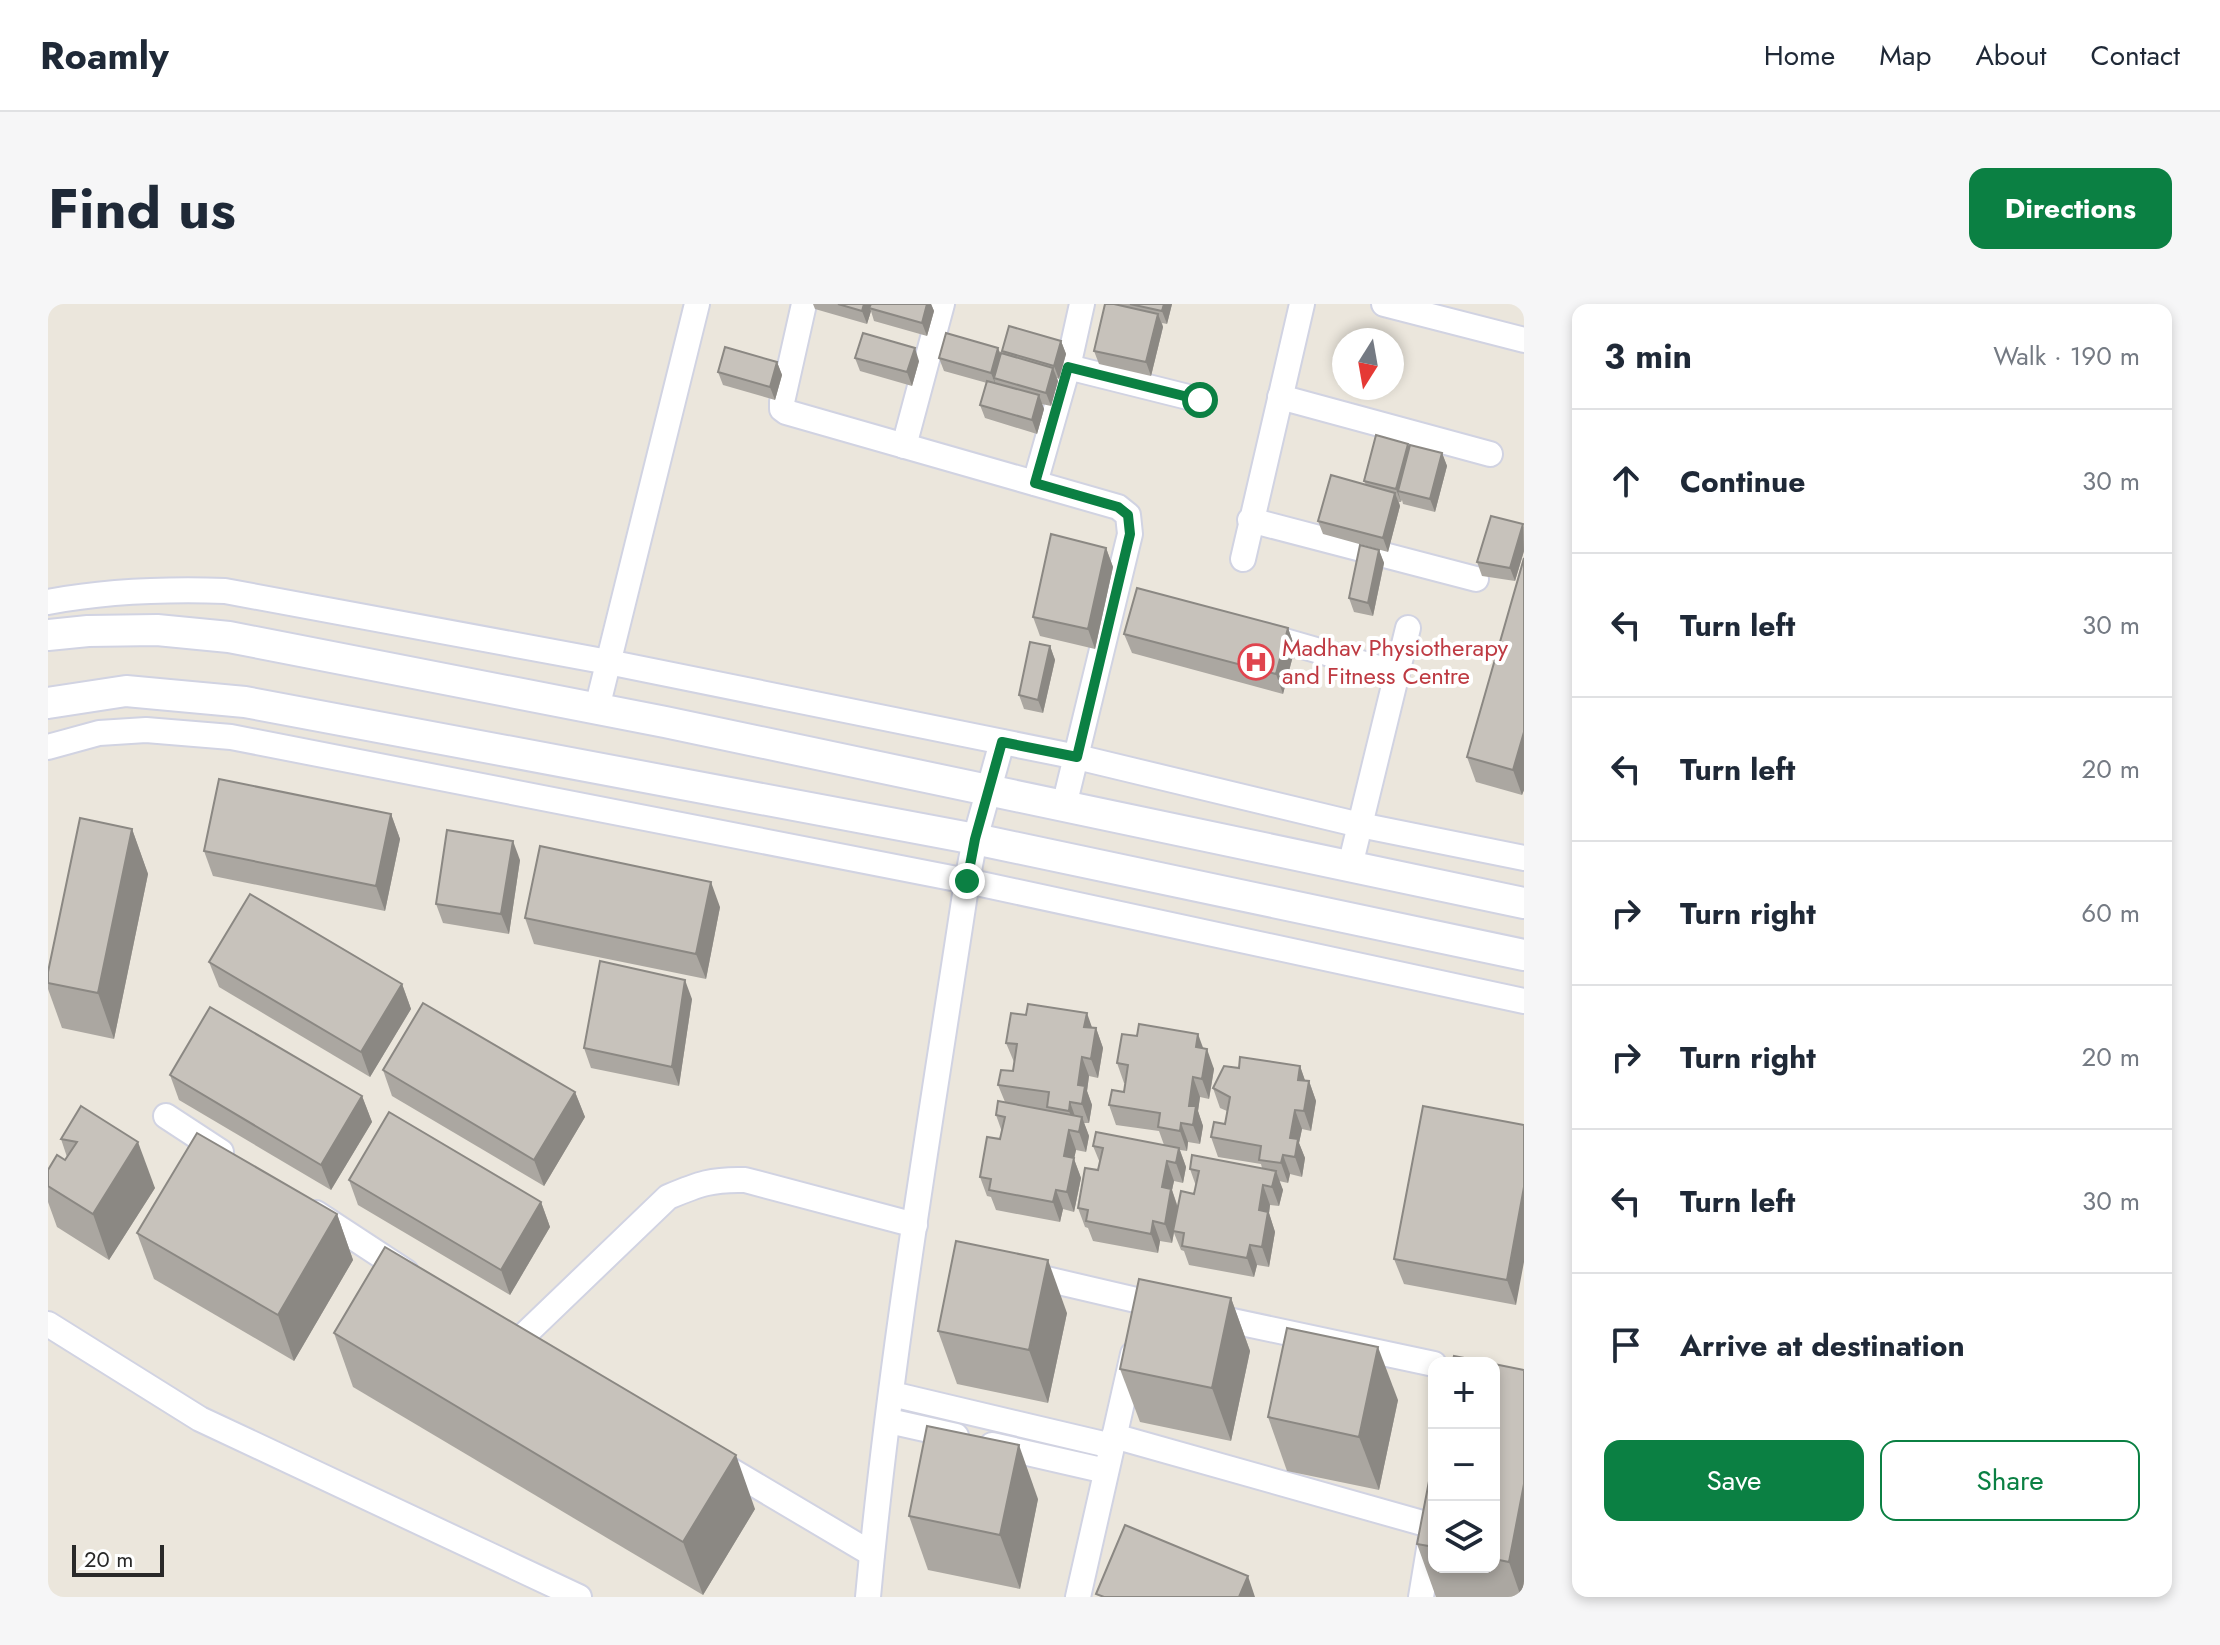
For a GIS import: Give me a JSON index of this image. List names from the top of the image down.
{
  "places": {
    "hospital": ["Madhav Physiotherapy and Fitness Centre"]
  },
  "scale_bar": "20 m",
  "north": "bottom",
  "page": {
    "header": "Roamly",
    "nav": [
      "Home",
      "Map",
      "About",
      "Contact"
    ],
    "title": "Find us",
    "buttons": [
      "Directions",
      ["Save", "Share"]
    ],
    "heading": ["3 min", "Walk · 190 m"],
    "list": [
      ["Continue", "30 m"],
      ["Turn left", "30 m"],
      ["Turn left", "20 m"],
      ["Turn right", "60 m"],
      ["Turn right", "20 m"],
      ["Turn left", "30 m"],
      "Arrive at destination"
    ],
    "map_buttons": ["+", "−"],
    "scale": "20 m"
  }
}
